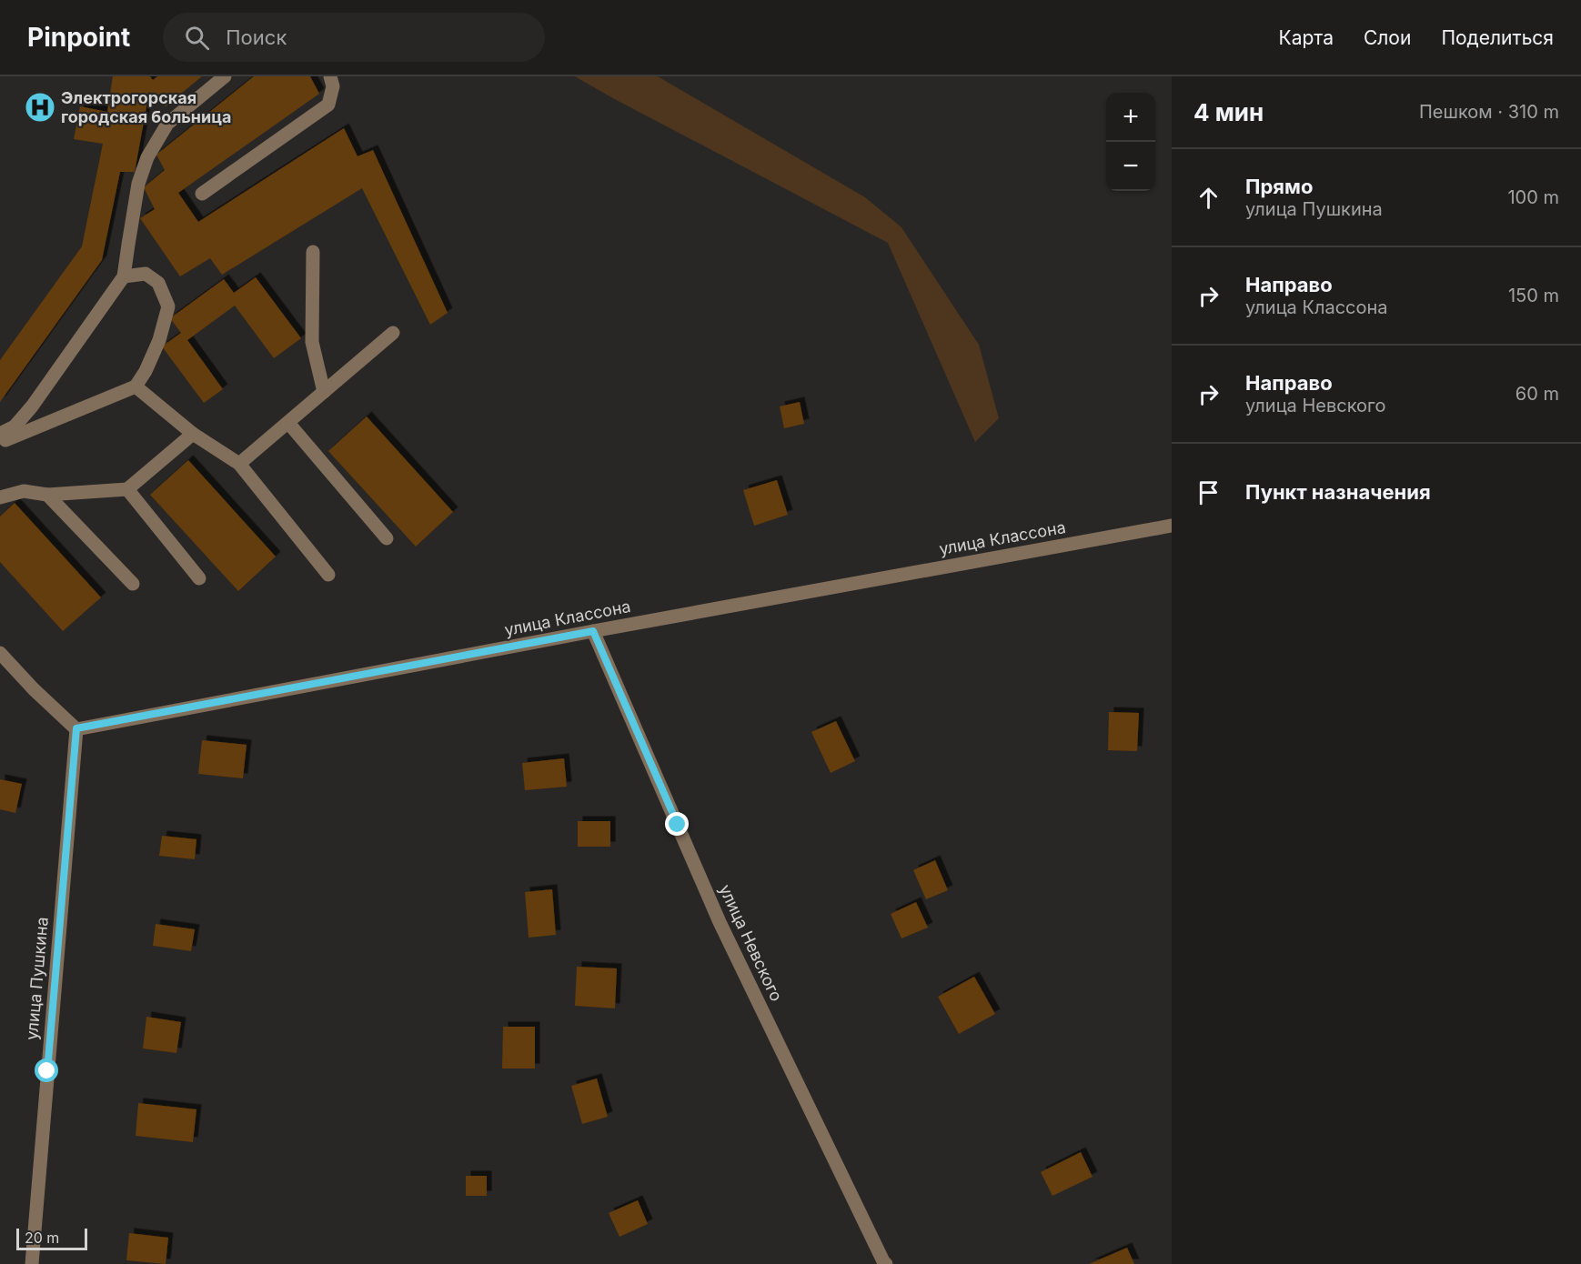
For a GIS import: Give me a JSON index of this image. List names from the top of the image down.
{
  "streets": {
    "street": ["улица Классона", "улица Невского", "улица Пушкина"]
  },
  "crossings": [
    ["улица Классона", "улица Невского"],
    ["улица Классона", "улица Пушкина"]
  ],
  "places": {
    "hospital": ["Электрогорская городская больница"]
  },
  "scale_bar": "20 m",
  "page": {
    "header": "Pinpoint",
    "search": "Поиск",
    "nav": ["Карта", "Слои", "Поделиться"],
    "heading": ["4 мин", "Пешком · 310 m"],
    "map_buttons": ["+", "−"],
    "list": [
      ["Прямо", "улица Пушкина", "100 m"],
      ["Направо", "улица Классона", "150 m"],
      ["Направо", "улица Невского", "60 m"],
      "Пункт назначения"
    ],
    "scale": "20 m"
  }
}
